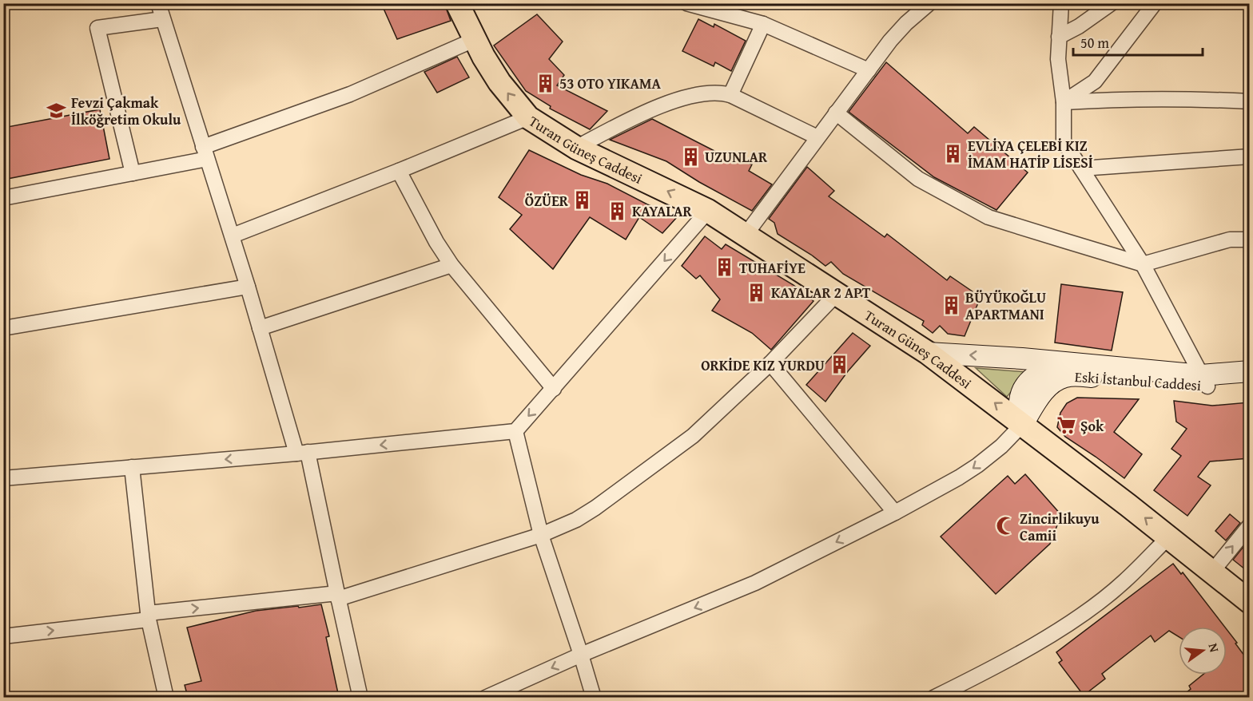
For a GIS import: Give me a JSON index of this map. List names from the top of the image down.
{
  "streets": {
    "main road": ["Turan Güneş Caddesi", "Eski İstanbul Caddesi"]
  },
  "crossings": [
    ["Turan Güneş Caddesi", "Eski İstanbul Caddesi"]
  ],
  "one_way": ["Turan Güneş Caddesi"],
  "places": {
    "building": [
      "53 OTO YIKAMA",
      "EVLİYA ÇELEBİ KIZ İMAM HATİP LİSESİ",
      "UZUNLAR",
      "ÖZÜER",
      "KAYALAR",
      "TUHAFİYE",
      "KAYALAR 2 APT",
      "BÜYÜKOĞLU APARTMANI",
      "ORKİDE KIZ YURDU"
    ],
    "school or university": ["Fevzi Çakmak İlköğretim Okulu"],
    "supermarket": ["Şok"],
    "mosque": ["Zincirlikuyu Camii"]
  },
  "scale_bar": "50 m",
  "north": "right"
}
